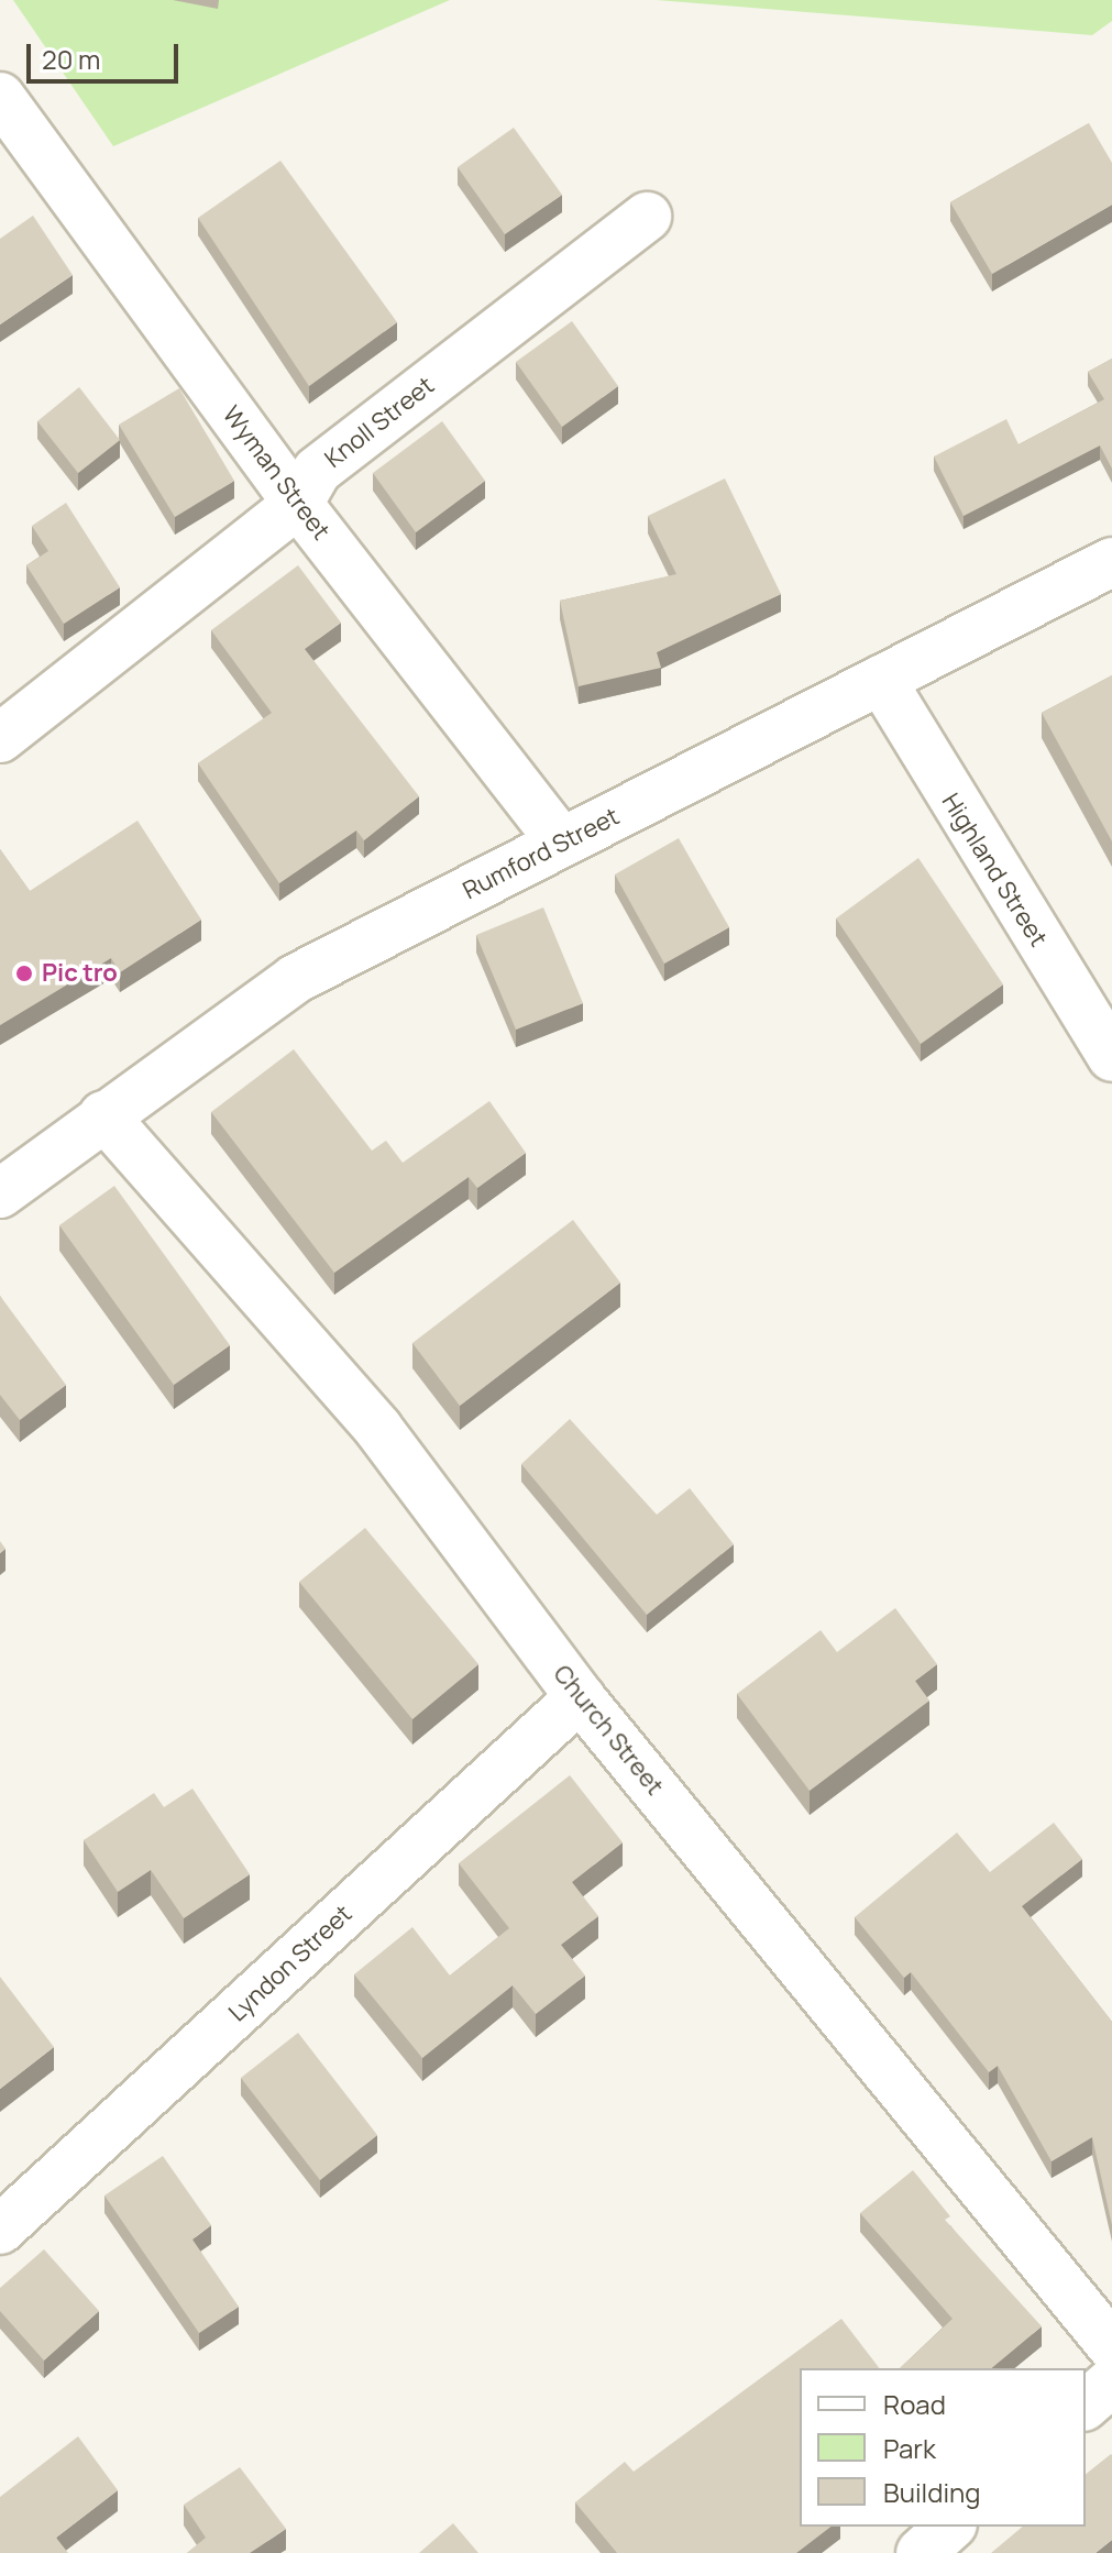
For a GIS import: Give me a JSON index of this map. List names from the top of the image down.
{
  "streets": {
    "street": [
      "Knoll Street",
      "Wyman Street",
      "Rumford Street",
      "Highland Street",
      "Church Street",
      "Lyndon Street"
    ]
  },
  "crossings": [
    ["Knoll Street", "Wyman Street"],
    ["Wyman Street", "Rumford Street"],
    ["Rumford Street", "Highland Street"],
    ["Rumford Street", "Church Street"],
    ["Church Street", "Lyndon Street"]
  ],
  "places": ["Pic tro"],
  "legend": ["Road", "Park", "Building"],
  "scale_bar": "20 m"
}
